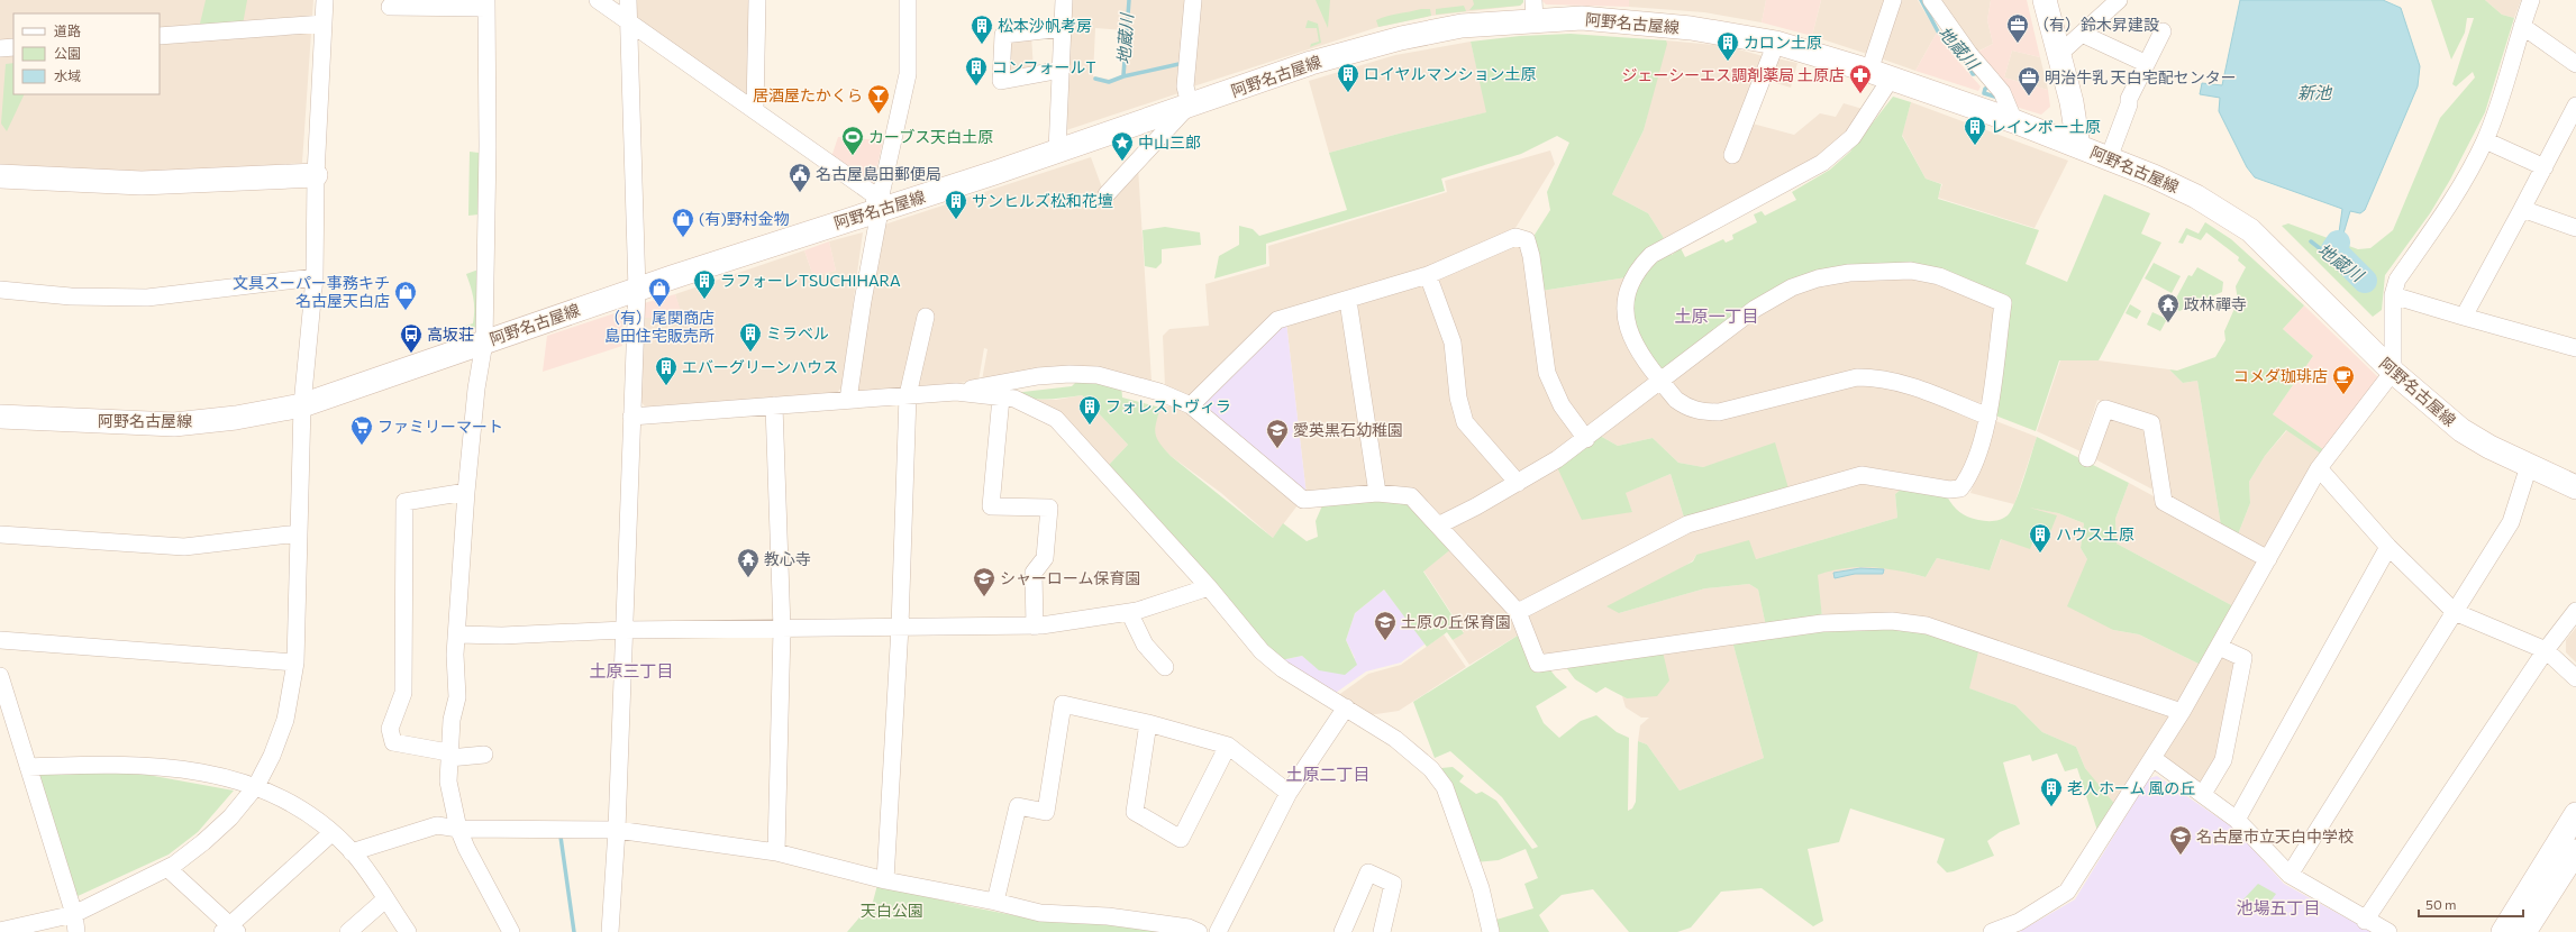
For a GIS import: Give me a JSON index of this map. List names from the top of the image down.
{
  "streets": {
    "main road": ["阿野名古屋線"]
  },
  "districts": [
    "土原一丁目",
    "土原三丁目",
    "土原二丁目",
    "池場五丁目"
  ],
  "water": ["地蔵川", "新池"],
  "parks": ["天白公園"],
  "places": {
    "office": ["（有）鈴木昇建設", "明治牛乳 天白宅配センター"],
    "building": [
      "松本沙帆考房",
      "カロン土原",
      "コンフォールT",
      "ロイヤルマンション土原",
      "レインボー土原",
      "サンヒルズ松和花壇",
      "ラフォーレTSUCHIHARA",
      "ミラベル",
      "エバーグリーンハウス",
      "フォレストヴィラ",
      "ハウス土原",
      "老人ホーム 風の丘"
    ],
    "pharmacy": ["ジェーシーエス調剤薬局 土原店"],
    "bar": ["居酒屋たかくら"],
    "sports": ["カーブス天白土原"],
    "place": ["中山三郎"],
    "public building": ["名古屋島田郵便局"],
    "shop": ["(有)野村金物", "（有）尾関商店 島田住宅販売所", "文具スーパー事務キチ 名古屋天白店"],
    "temple": ["政林禪寺", "教心寺"],
    "bus stop": ["高坂荘"],
    "cafe": ["コメダ珈琲店"],
    "supermarket": ["ファミリーマート"],
    "school or university": [
      "愛英黒石幼稚園",
      "シャーローム保育園",
      "土原の丘保育園",
      "名古屋市立天白中学校"
    ]
  },
  "legend": ["道路", "公園", "水域"],
  "scale_bar": "50 m"
}
